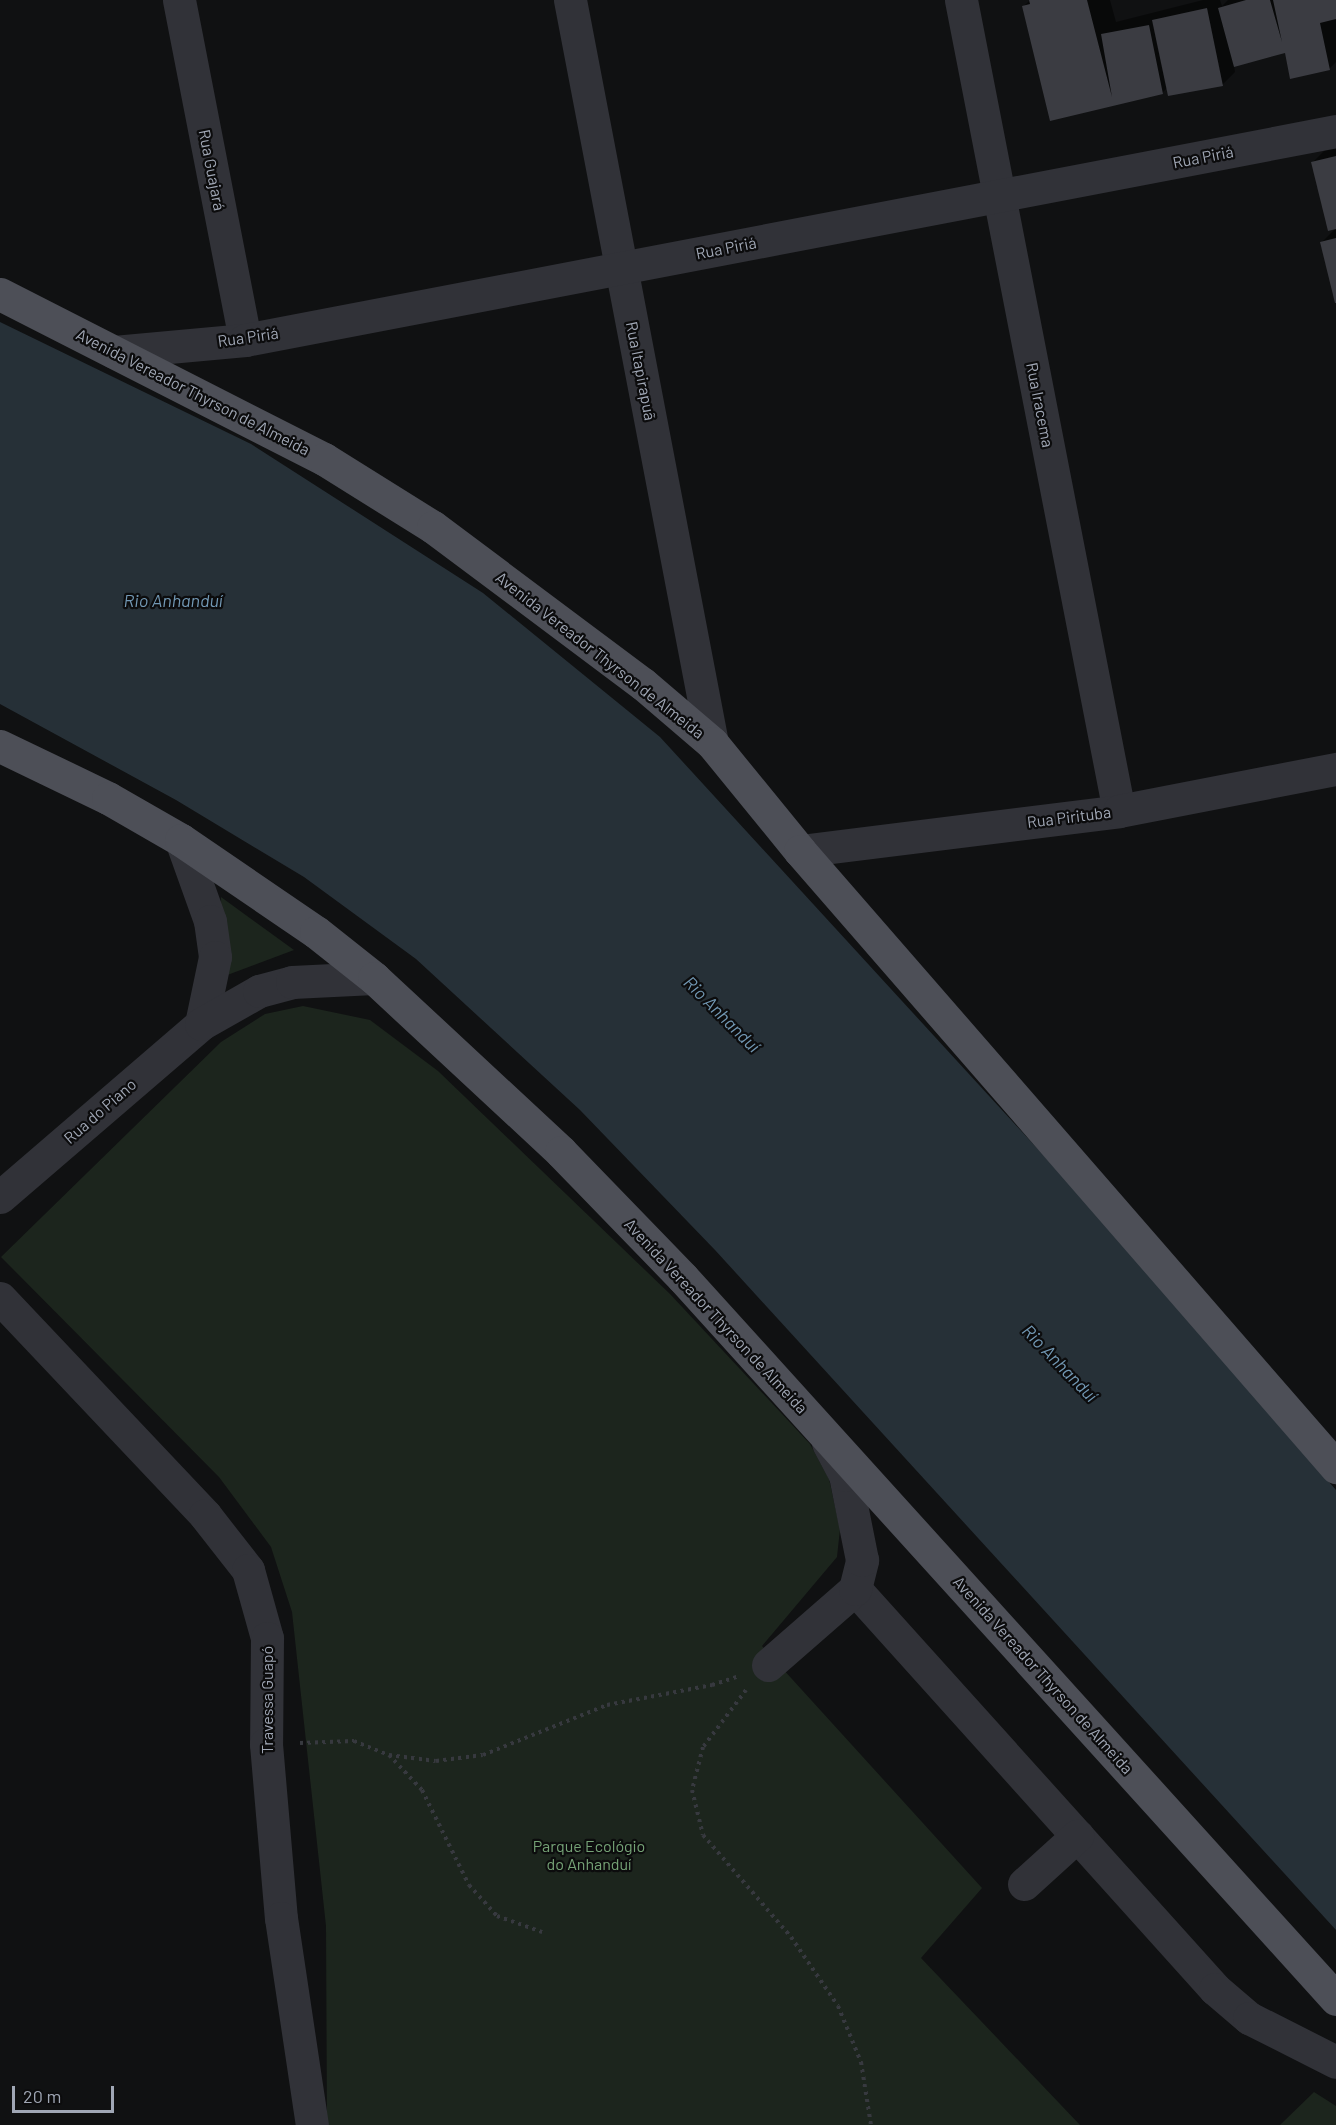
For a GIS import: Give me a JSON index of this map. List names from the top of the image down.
{
  "streets": {
    "main road": ["Avenida Vereador Thyrson de Almeida"],
    "street": [
      "Rua Piriá",
      "Rua Guajará",
      "Rua Itapirapuã",
      "Rua Iracema",
      "Rua Pirituba",
      "Rua do Piano",
      "Travessa Guapó"
    ]
  },
  "crossings": [
    ["Rua Piriá", "Rua Guajará"],
    ["Rua Piriá", "Rua Itapirapuã"],
    ["Rua Piriá", "Avenida Vereador Thyrson de Almeida"],
    ["Rua Piriá", "Rua Iracema"],
    ["Rua Itapirapuã", "Avenida Vereador Thyrson de Almeida"],
    ["Avenida Vereador Thyrson de Almeida", "Rua Pirituba"],
    ["Avenida Vereador Thyrson de Almeida", "Rua do Piano"],
    ["Rua Iracema", "Rua Pirituba"]
  ],
  "water": ["Rio Anhanduí"],
  "parks": ["Parque Ecológio do Anhanduí"],
  "scale_bar": "20 m"
}
